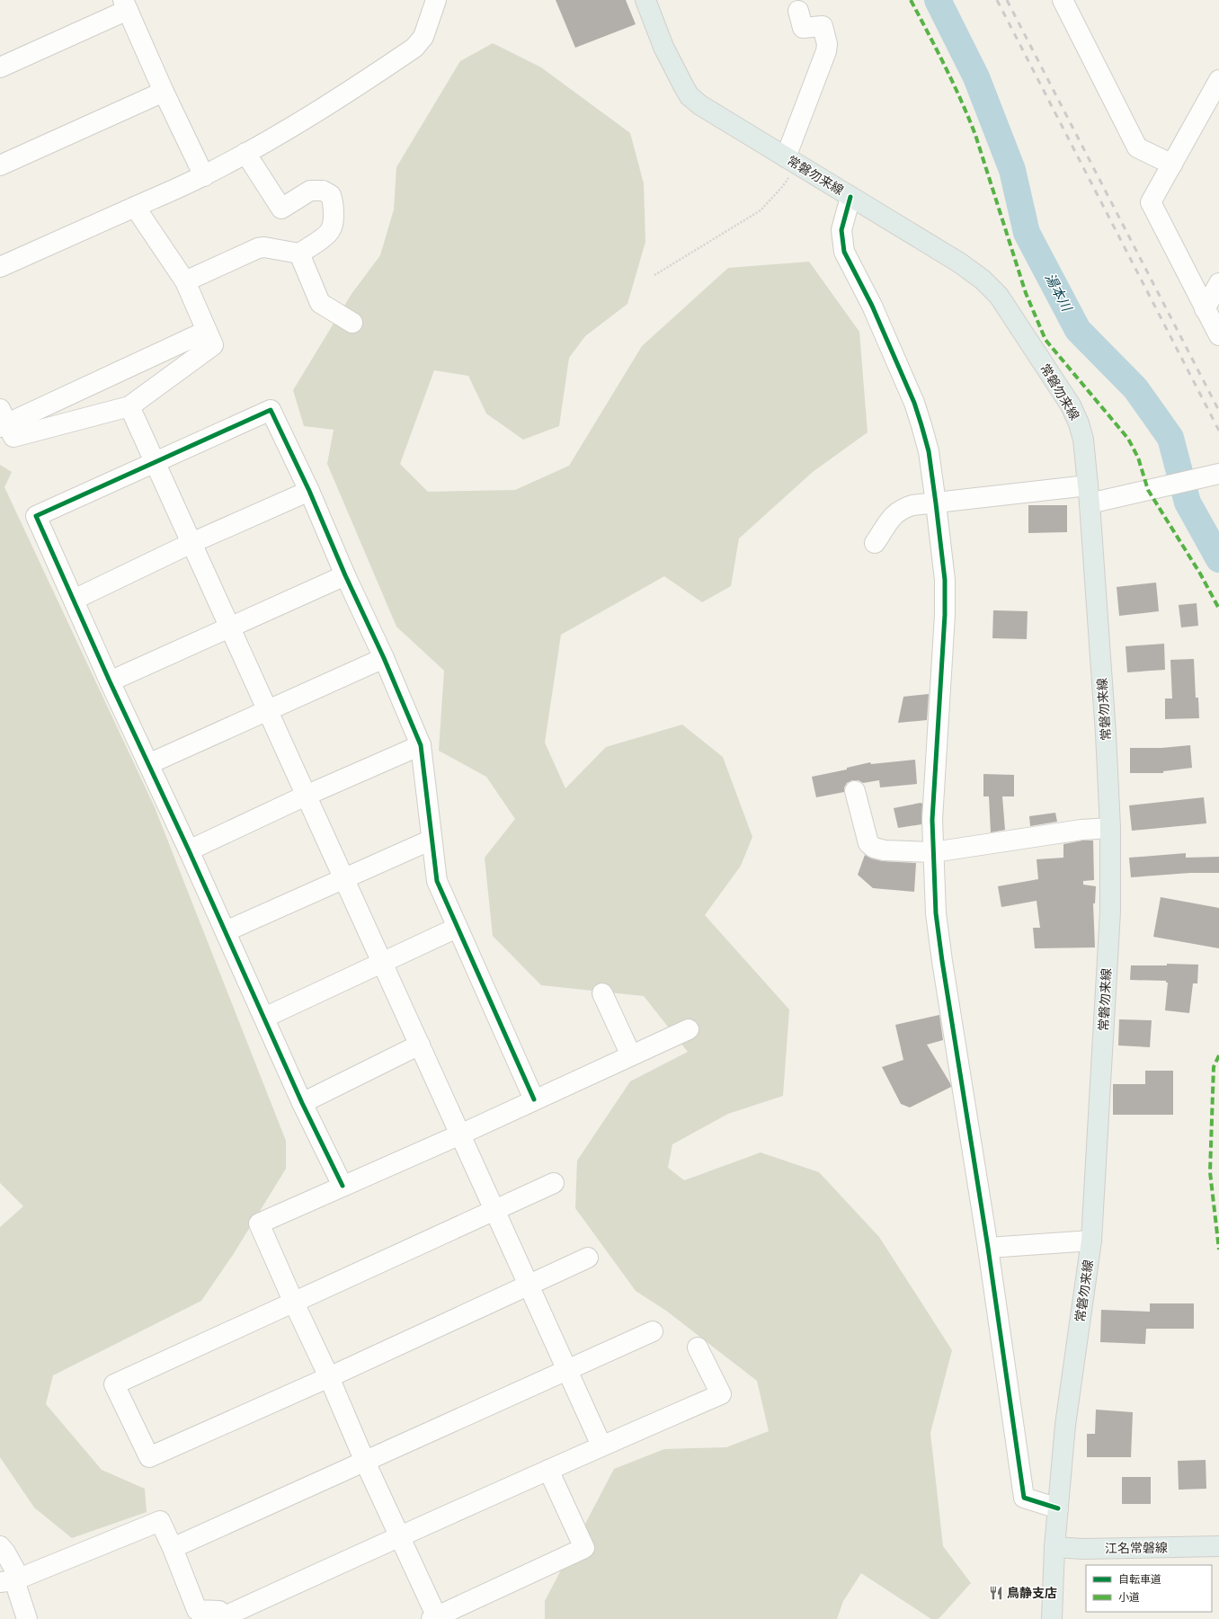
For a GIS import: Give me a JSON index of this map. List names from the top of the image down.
{
  "streets": {
    "main road": ["常磐勿来線", "江名常磐線"]
  },
  "crossings": [
    ["常磐勿来線", "江名常磐線"]
  ],
  "water": ["湯本川"],
  "places": {
    "restaurant": ["鳥静支店"]
  },
  "legend": ["自転車道", "小道"]
}
